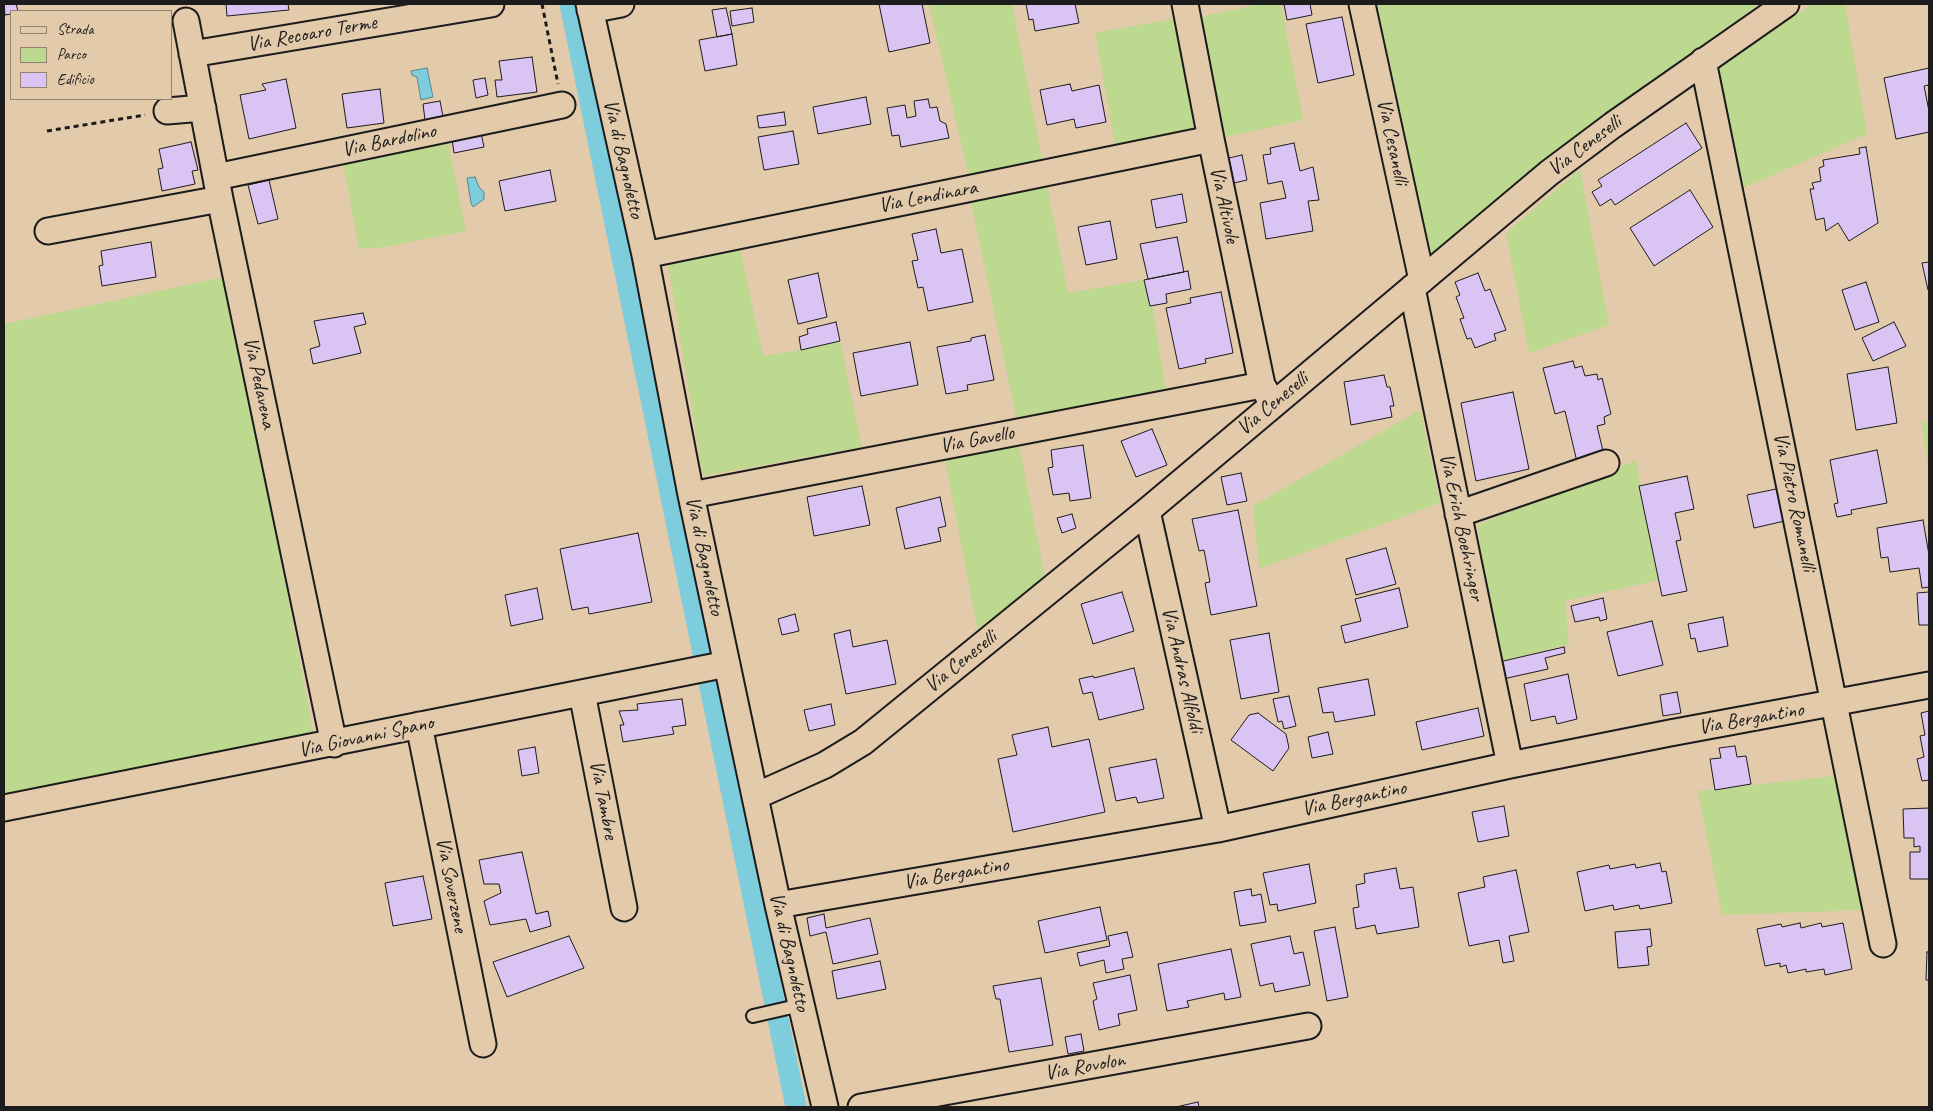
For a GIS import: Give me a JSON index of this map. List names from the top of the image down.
{
  "streets": {
    "street": [
      "Via Recoaro Terme",
      "Via Bardolino",
      "Via Cesanelli",
      "Via Ceneselli",
      "Via di Bagnoletto",
      "Via Lendinara",
      "Via Altivole",
      "Via Pedavena",
      "Via Gavello",
      "Via Pietro Romanelli",
      "Via Erich Boehringer",
      "Via Andras Alfoldi",
      "Via Bergantino",
      "Via Giovanni Spano",
      "Via Tambre",
      "Via Soverzene",
      "Via Rovolon"
    ]
  },
  "crossings": [
    ["Via Recoaro Terme", "Via Pedavena"],
    ["Via Bardolino", "Via Pedavena"],
    ["Via Cesanelli", "Via Ceneselli"],
    ["Via Cesanelli", "Via Erich Boehringer"],
    ["Via Ceneselli", "Via di Bagnoletto"],
    ["Via Ceneselli", "Via Altivole"],
    ["Via Ceneselli", "Via Gavello"],
    ["Via Ceneselli", "Via Pietro Romanelli"],
    ["Via Ceneselli", "Via Erich Boehringer"],
    ["Via Ceneselli", "Via Andras Alfoldi"],
    ["Via di Bagnoletto", "Via Lendinara"],
    ["Via di Bagnoletto", "Via Gavello"],
    ["Via di Bagnoletto", "Via Bergantino"],
    ["Via di Bagnoletto", "Via Giovanni Spano"],
    ["Via Lendinara", "Via Altivole"],
    ["Via Altivole", "Via Gavello"],
    ["Via Pedavena", "Via Giovanni Spano"],
    ["Via Pietro Romanelli", "Via Bergantino"],
    ["Via Erich Boehringer", "Via Bergantino"],
    ["Via Andras Alfoldi", "Via Bergantino"],
    ["Via Giovanni Spano", "Via Tambre"],
    ["Via Giovanni Spano", "Via Soverzene"]
  ],
  "legend": ["Strada", "Parco", "Edificio"]
}
